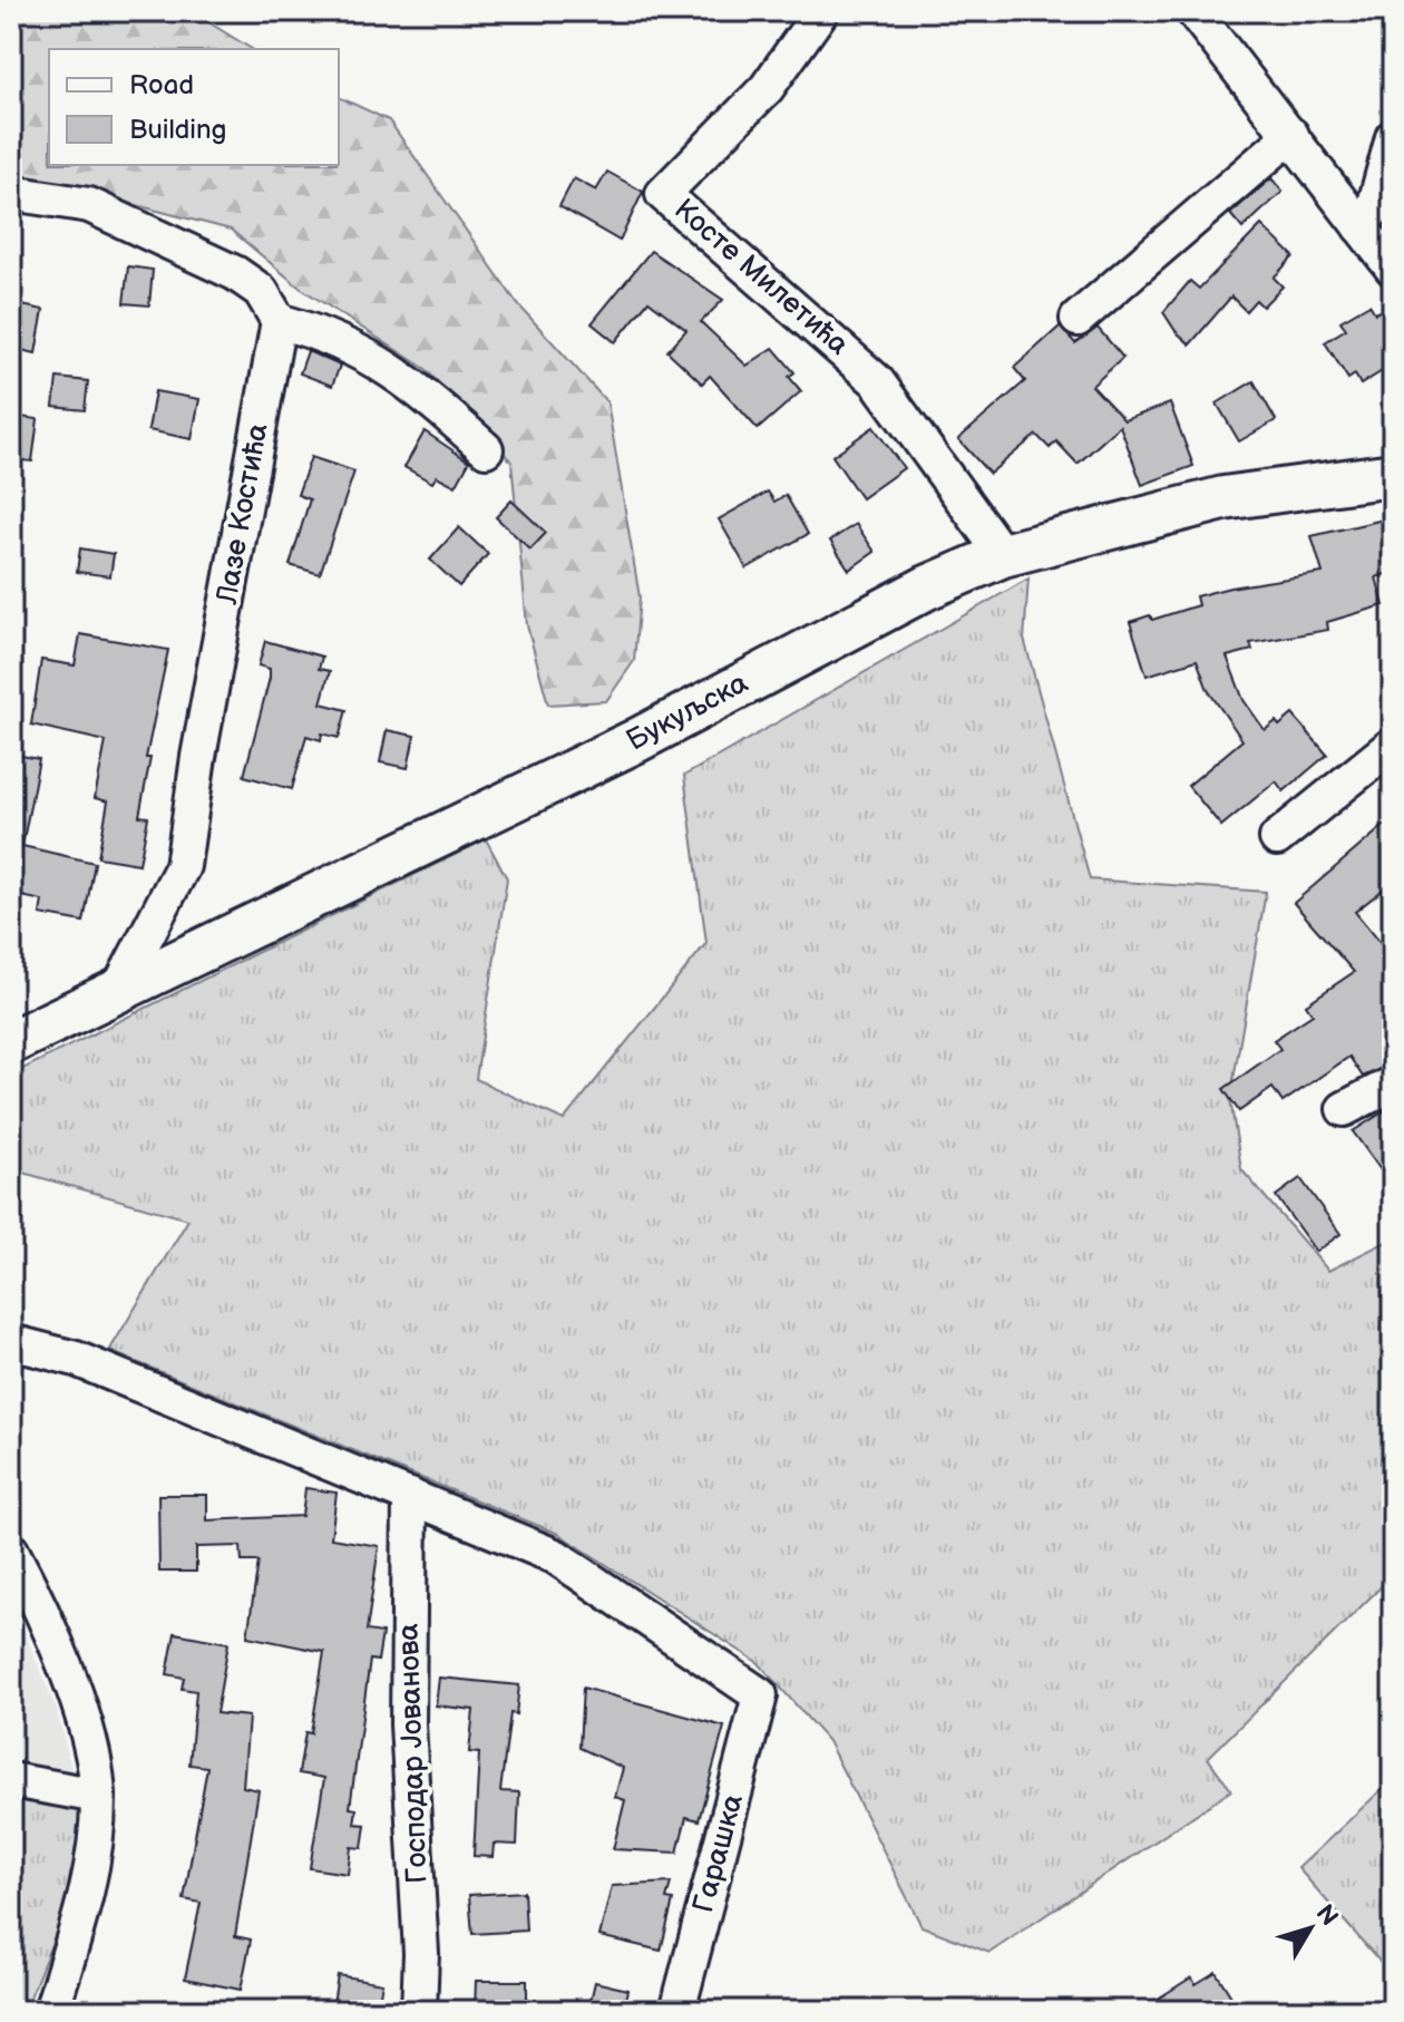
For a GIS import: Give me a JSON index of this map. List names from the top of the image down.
{
  "streets": {
    "main road": ["Букуљска"],
    "street": [
      "Косте Милетића",
      "Лазе Костића",
      "Господар Јованова",
      "Гарашка"
    ]
  },
  "crossings": [
    ["Косте Милетића", "Букуљска"],
    ["Лазе Костића", "Букуљска"],
    ["Господар Јованова", "Гарашка"]
  ],
  "legend": ["Road", "Building"],
  "north": "top right"
}
